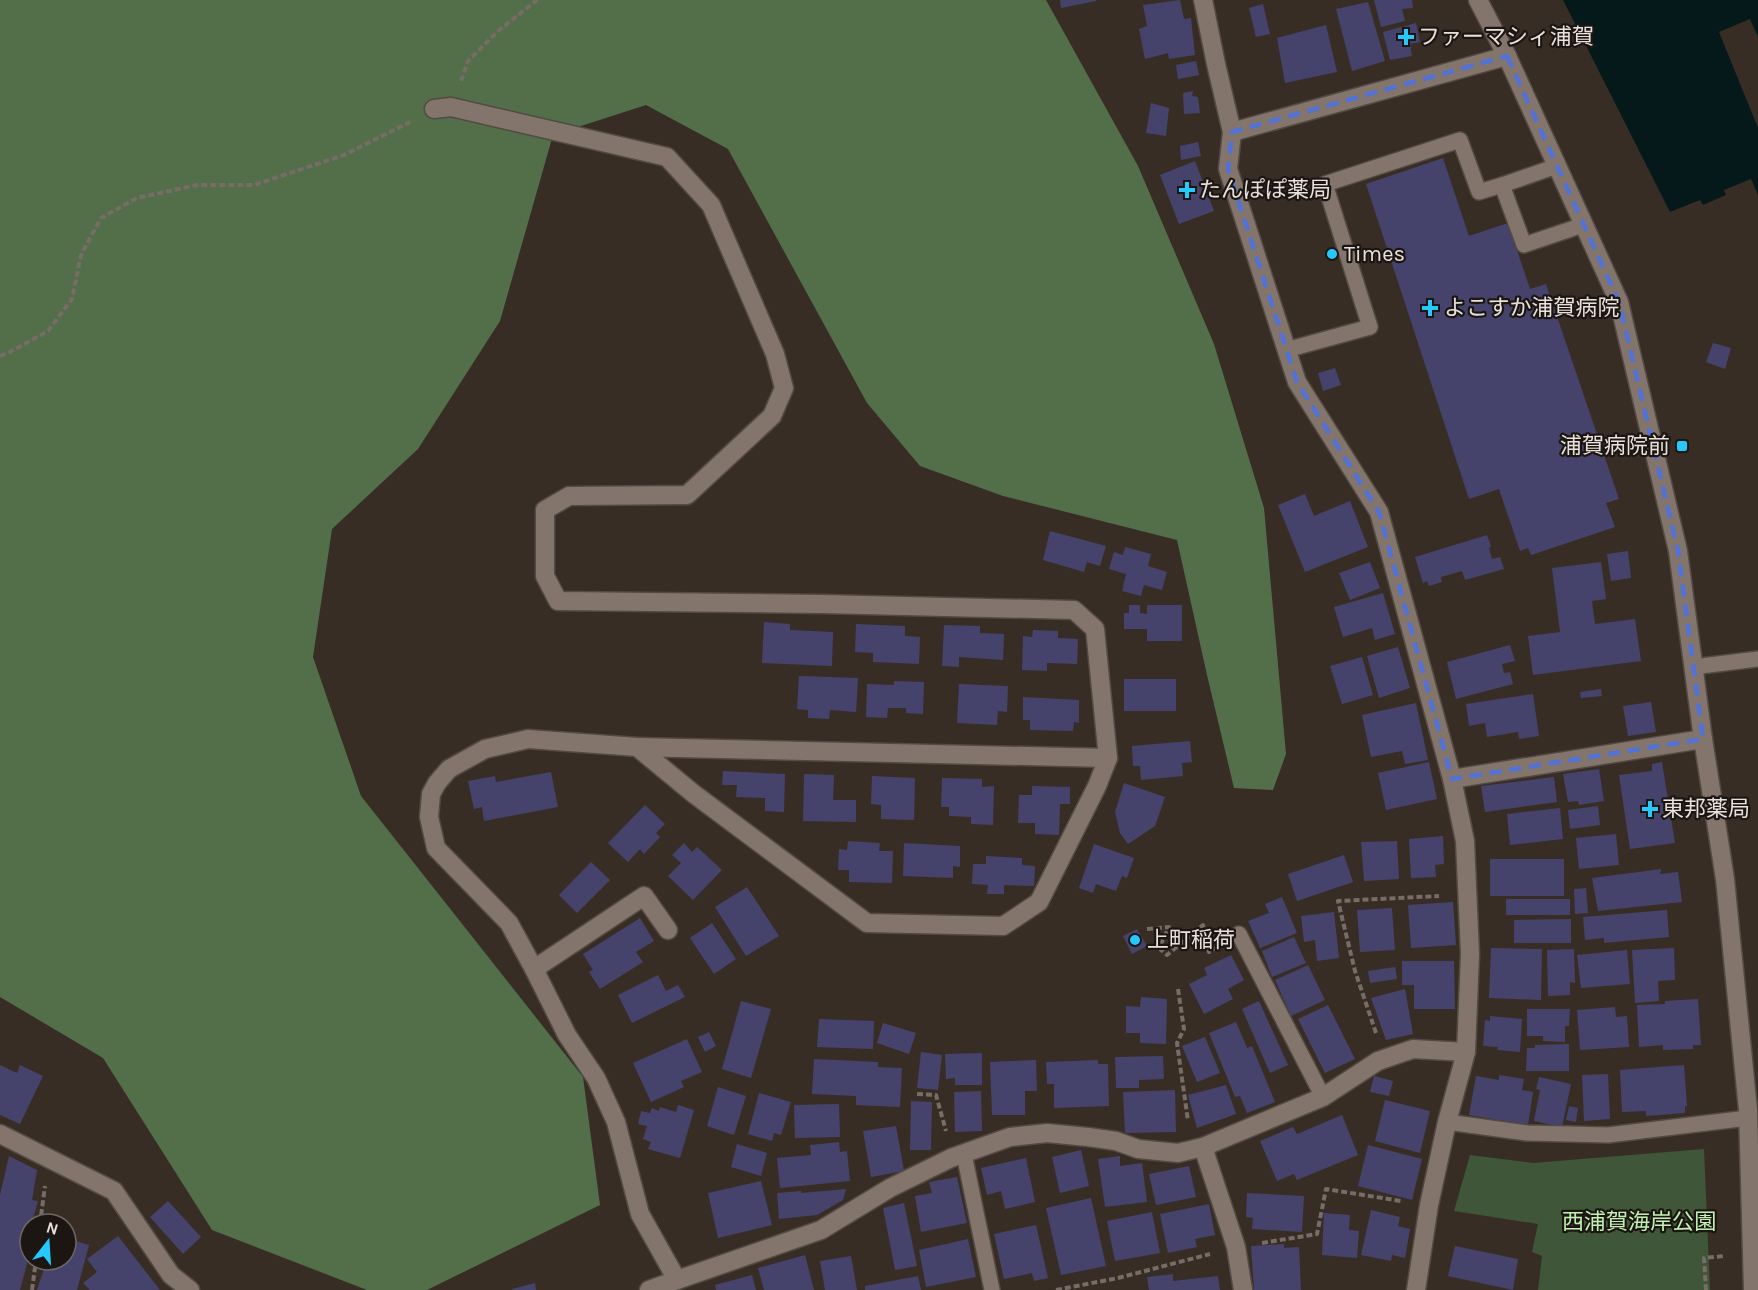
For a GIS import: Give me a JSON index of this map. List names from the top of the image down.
{
  "parks": ["西浦賀海岸公園"],
  "places": {
    "health": [
      "ファーマシィ浦賀",
      "たんぽぽ薬局",
      "よこすか浦賀病院",
      "東邦薬局"
    ],
    "other": ["Times", "上町稲荷"],
    "transit": ["浦賀病院前"]
  },
  "north": "top"
}
